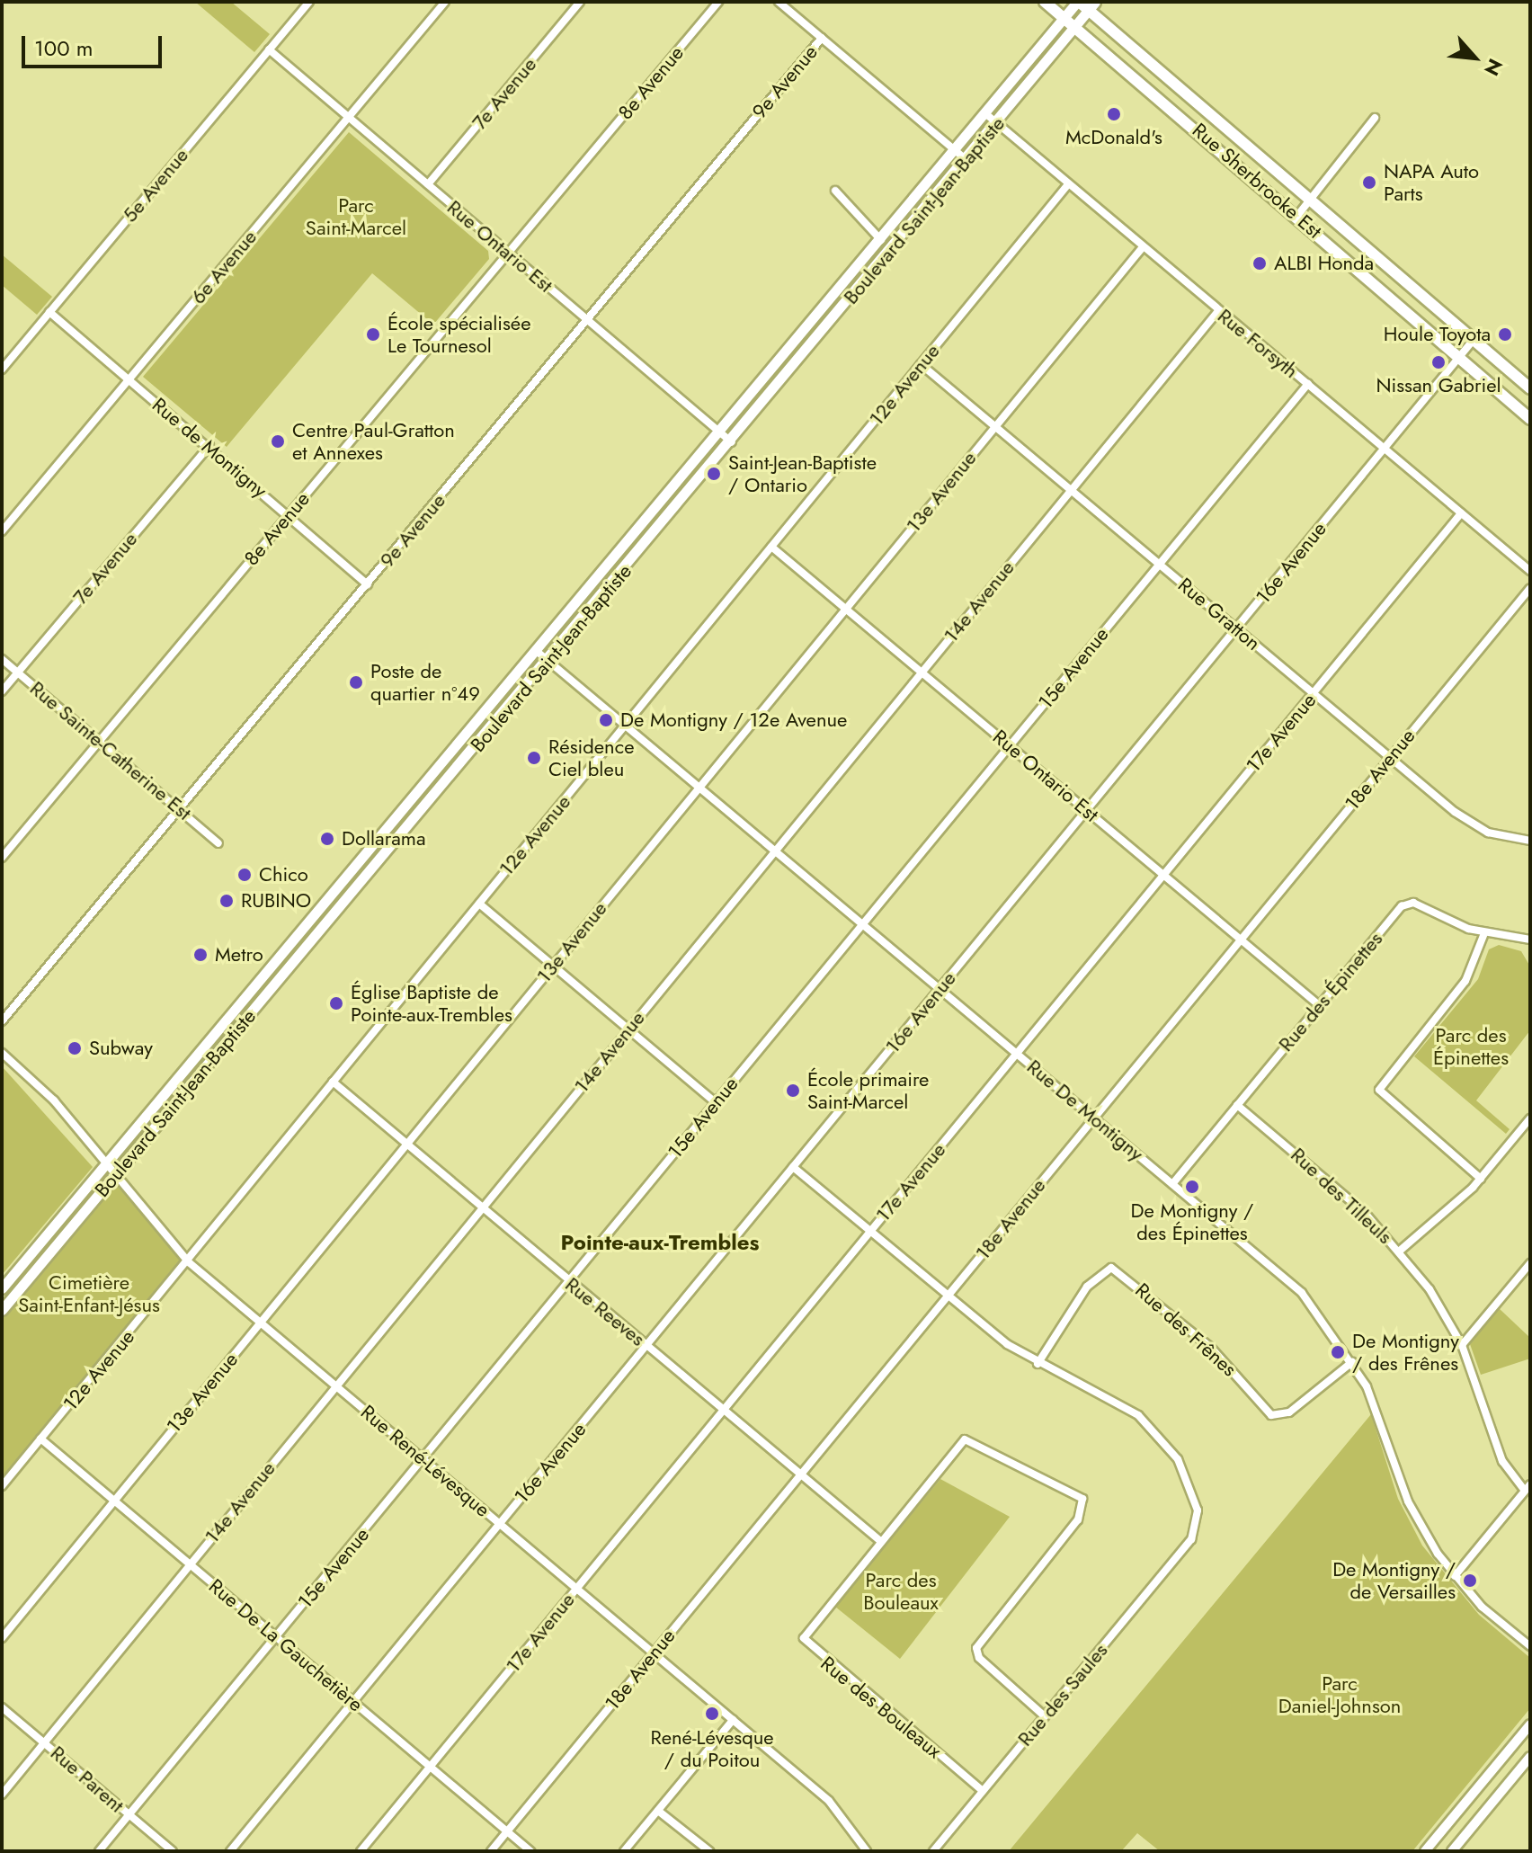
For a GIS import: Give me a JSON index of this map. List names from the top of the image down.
{
  "streets": {
    "main road": ["Rue Sherbrooke Est", "Boulevard Saint-Jean-Baptiste"],
    "street": [
      "9e Avenue",
      "8e Avenue",
      "7e Avenue",
      "5e Avenue",
      "Rue Ontario Est",
      "6e Avenue",
      "Rue Forsyth",
      "12e Avenue",
      "Rue de Montigny",
      "13e Avenue",
      "16e Avenue",
      "14e Avenue",
      "Rue Gratton",
      "15e Avenue",
      "17e Avenue",
      "Rue Sainte-Catherine Est",
      "18e Avenue",
      "Rue des Épinettes",
      "Rue De Montigny",
      "Rue des Tilleuls",
      "Rue Reeves",
      "Rue des Frênes",
      "Rue René-Lévesque",
      "Rue De La Gauchetière",
      "Rue des Saules",
      "Rue des Bouleaux",
      "Rue Parent"
    ]
  },
  "crossings": [
    ["9e Avenue", "Rue Ontario Est"],
    ["9e Avenue", "Rue de Montigny"],
    ["9e Avenue", "Rue Sainte-Catherine Est"],
    ["8e Avenue", "Rue Ontario Est"],
    ["8e Avenue", "Rue de Montigny"],
    ["8e Avenue", "Rue Sainte-Catherine Est"],
    ["7e Avenue", "Rue Ontario Est"],
    ["7e Avenue", "Rue de Montigny"],
    ["7e Avenue", "Rue Sainte-Catherine Est"],
    ["Rue Sherbrooke Est", "Boulevard Saint-Jean-Baptiste"],
    ["Rue Sherbrooke Est", "16e Avenue"],
    ["5e Avenue", "Rue Ontario Est"],
    ["5e Avenue", "Rue de Montigny"],
    ["Boulevard Saint-Jean-Baptiste", "Rue Ontario Est"],
    ["Boulevard Saint-Jean-Baptiste", "Rue Forsyth"],
    ["Boulevard Saint-Jean-Baptiste", "Rue De Montigny"],
    ["Boulevard Saint-Jean-Baptiste", "Rue René-Lévesque"],
    ["Rue Ontario Est", "6e Avenue"],
    ["Rue Ontario Est", "12e Avenue"],
    ["Rue Ontario Est", "13e Avenue"],
    ["Rue Ontario Est", "16e Avenue"],
    ["Rue Ontario Est", "14e Avenue"],
    ["Rue Ontario Est", "15e Avenue"],
    ["Rue Ontario Est", "17e Avenue"],
    ["Rue Ontario Est", "18e Avenue"],
    ["Rue Ontario Est", "Rue des Épinettes"],
    ["6e Avenue", "Rue de Montigny"],
    ["Rue Forsyth", "12e Avenue"],
    ["Rue Forsyth", "13e Avenue"],
    ["Rue Forsyth", "16e Avenue"],
    ["Rue Forsyth", "14e Avenue"],
    ["Rue Forsyth", "15e Avenue"],
    ["Rue Forsyth", "17e Avenue"],
    ["12e Avenue", "Rue Gratton"],
    ["12e Avenue", "Rue De Montigny"],
    ["12e Avenue", "Rue Reeves"],
    ["12e Avenue", "Rue René-Lévesque"],
    ["12e Avenue", "Rue De La Gauchetière"],
    ["13e Avenue", "Rue Gratton"],
    ["13e Avenue", "Rue De Montigny"],
    ["13e Avenue", "Rue Reeves"],
    ["13e Avenue", "Rue René-Lévesque"],
    ["13e Avenue", "Rue De La Gauchetière"],
    ["16e Avenue", "Rue Gratton"],
    ["16e Avenue", "Rue De Montigny"],
    ["16e Avenue", "Rue Reeves"],
    ["16e Avenue", "Rue René-Lévesque"],
    ["16e Avenue", "Rue De La Gauchetière"],
    ["14e Avenue", "Rue Gratton"],
    ["14e Avenue", "Rue De Montigny"],
    ["14e Avenue", "Rue Reeves"],
    ["14e Avenue", "Rue René-Lévesque"],
    ["14e Avenue", "Rue De La Gauchetière"],
    ["14e Avenue", "Rue Parent"],
    ["Rue Gratton", "15e Avenue"],
    ["Rue Gratton", "17e Avenue"],
    ["Rue Gratton", "18e Avenue"],
    ["15e Avenue", "Rue De Montigny"],
    ["15e Avenue", "Rue Reeves"],
    ["15e Avenue", "Rue René-Lévesque"],
    ["15e Avenue", "Rue De La Gauchetière"],
    ["15e Avenue", "Rue Parent"],
    ["17e Avenue", "Rue De Montigny"],
    ["17e Avenue", "Rue Reeves"],
    ["17e Avenue", "Rue René-Lévesque"],
    ["17e Avenue", "Rue De La Gauchetière"],
    ["18e Avenue", "Rue De Montigny"],
    ["18e Avenue", "Rue Reeves"],
    ["18e Avenue", "Rue René-Lévesque"],
    ["18e Avenue", "Rue De La Gauchetière"],
    ["Rue des Épinettes", "Rue De Montigny"],
    ["Rue des Épinettes", "Rue des Tilleuls"],
    ["Rue De Montigny", "Rue des Frênes"],
    ["Rue Reeves", "Rue des Bouleaux"],
    ["Rue des Frênes", "Rue des Saules"],
    ["Rue des Saules", "Rue des Bouleaux"]
  ],
  "districts": ["Pointe-aux-Trembles"],
  "parks": [
    "Parc Saint-Marcel",
    "Parc des Épinettes",
    "Cimetière Saint-Enfant-Jésus",
    "Parc des Bouleaux",
    "Parc Daniel-Johnson"
  ],
  "places": [
    "McDonald's",
    "NAPA Auto Parts",
    "ALBI Honda",
    "École spécialisée Le Tournesol",
    "Houle Toyota",
    "Nissan Gabriel",
    "Centre Paul-Gratton et Annexes",
    "Saint-Jean-Baptiste / Ontario",
    "Poste de quartier n°49",
    "De Montigny / 12e Avenue",
    "Résidence Ciel bleu",
    "Dollarama",
    "Chico",
    "RUBINO",
    "Metro",
    "Église Baptiste de Pointe-aux-Trembles",
    "Subway",
    "École primaire Saint-Marcel",
    "De Montigny / des Épinettes",
    "De Montigny / des Frênes",
    "De Montigny / de Versailles",
    "René-Lévesque / du Poitou"
  ],
  "scale_bar": "100 m",
  "north": "bottom right"
}
